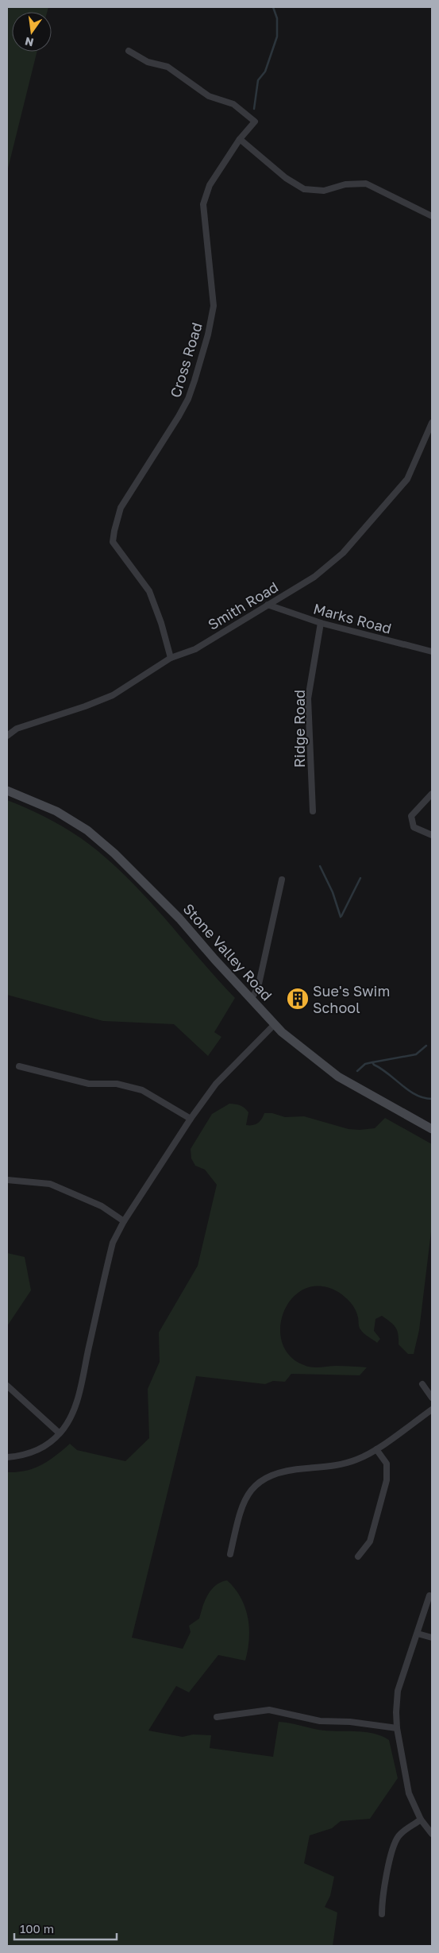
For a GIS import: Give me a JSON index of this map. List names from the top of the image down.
{
  "streets": {
    "street": [
      "Cross Road",
      "Smith Road",
      "Marks Road",
      "Ridge Road",
      "Stone Valley Road"
    ]
  },
  "crossings": [
    ["Cross Road", "Smith Road"],
    ["Smith Road", "Marks Road"],
    ["Marks Road", "Ridge Road"]
  ],
  "places": {
    "building": ["Sue's Swim School"]
  },
  "scale_bar": "100 m",
  "north": "bottom"
}
